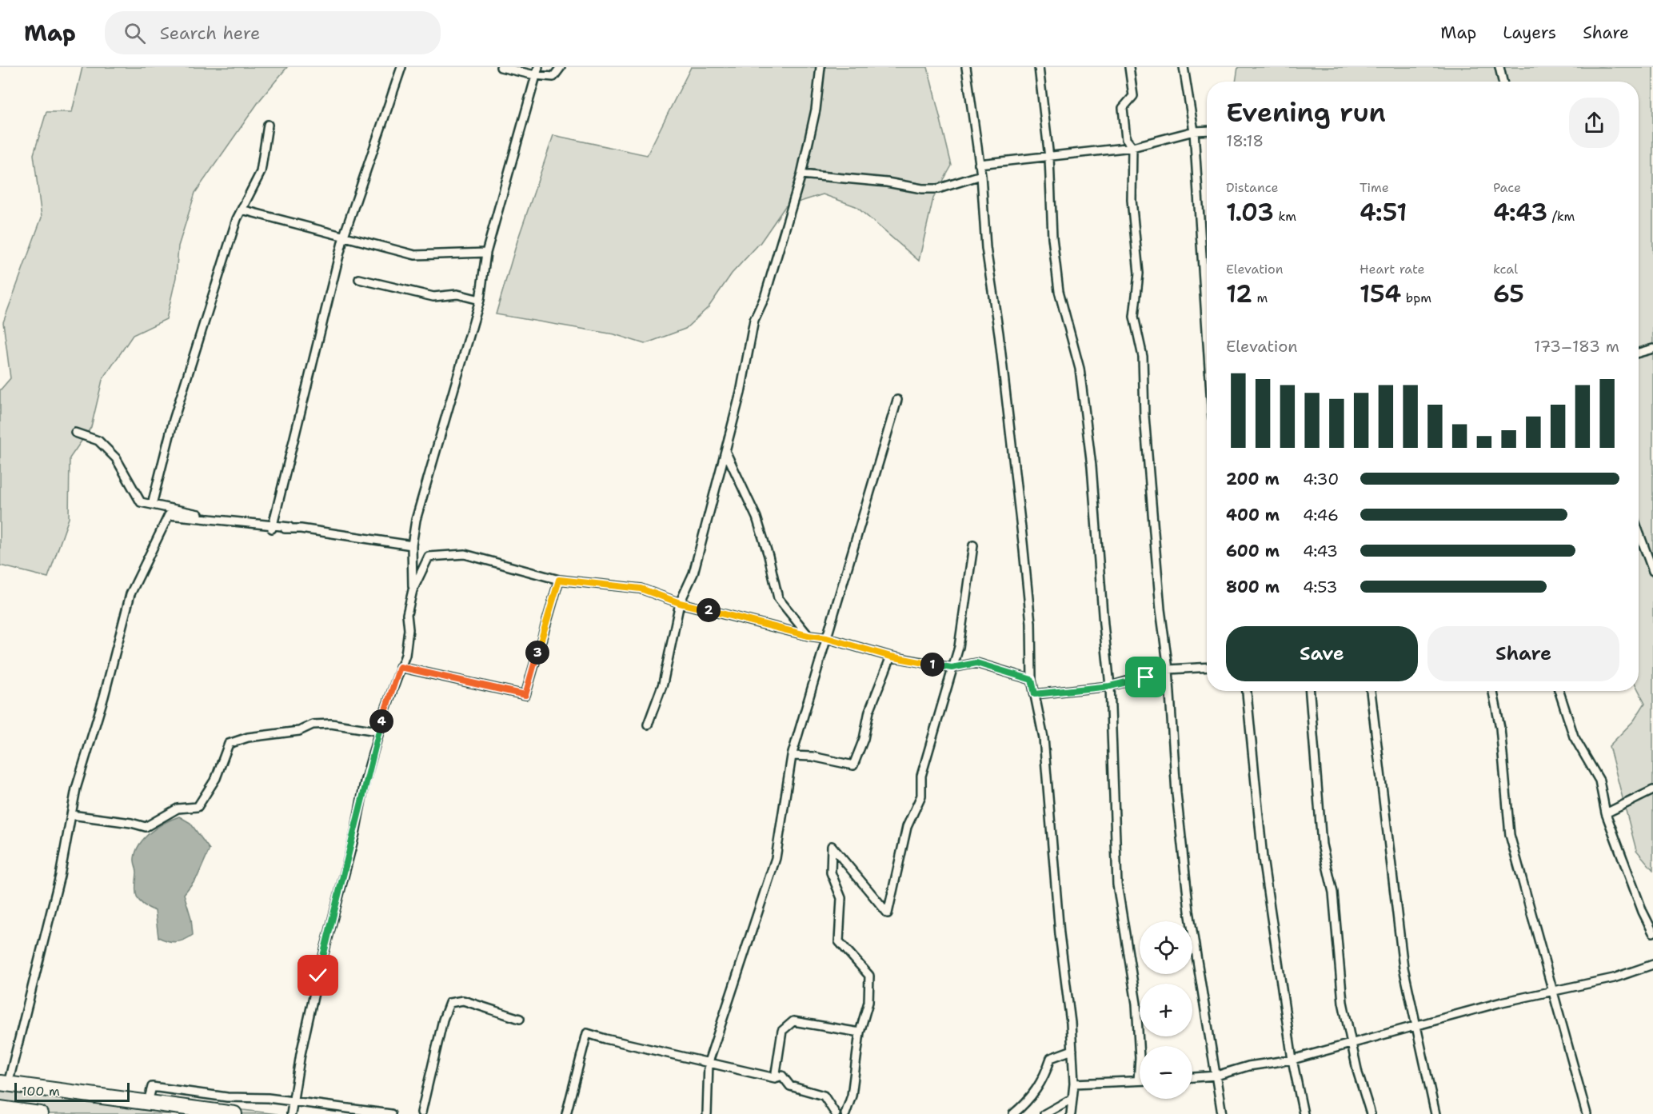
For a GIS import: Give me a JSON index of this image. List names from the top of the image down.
{
  "scale_bar": "100 m",
  "page": {
    "header": "Map",
    "search": "Search here",
    "nav": ["Map", "Layers", "Share"],
    "heading": ["Evening run", "18:18"],
    "stats": [
      ["Distance", "1.03 km"],
      ["Time", "4:51"],
      ["Pace", "4:43 /km"],
      ["Elevation", "12 m"],
      ["Heart rate", "154 bpm"],
      ["kcal", "65"]
    ],
    "chart": ["Elevation", "173–183 m"],
    "list": [
      {
        "name": "200 m",
        "note": "4:30"
      },
      {
        "name": "400 m",
        "note": "4:46"
      },
      {
        "name": "600 m",
        "note": "4:43"
      },
      {
        "name": "800 m",
        "note": "4:53"
      }
    ],
    "pins": [
      "2",
      "3",
      "1",
      "4"
    ],
    "buttons": ["Save", "Share"],
    "map_buttons": ["+", "−"],
    "scale": "100 m"
  }
}
